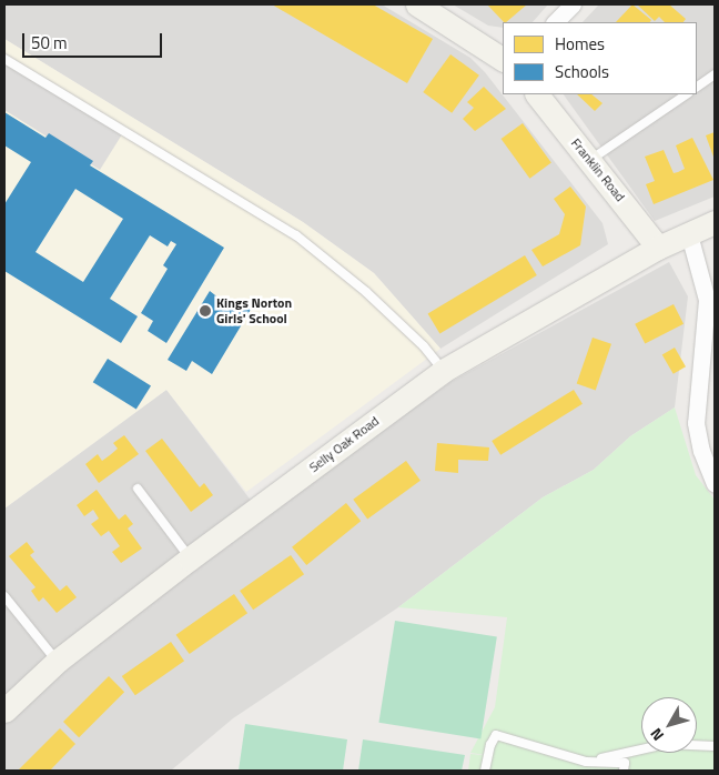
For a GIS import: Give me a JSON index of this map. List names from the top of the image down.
{
  "streets": {
    "street": ["Franklin Road", "Selly Oak Road"]
  },
  "crossings": [
    ["Franklin Road", "Selly Oak Road"]
  ],
  "places": ["Kings Norton Girls' School"],
  "legend": ["Homes", "Schools"],
  "scale_bar": "50 m",
  "north": "bottom left"
}
